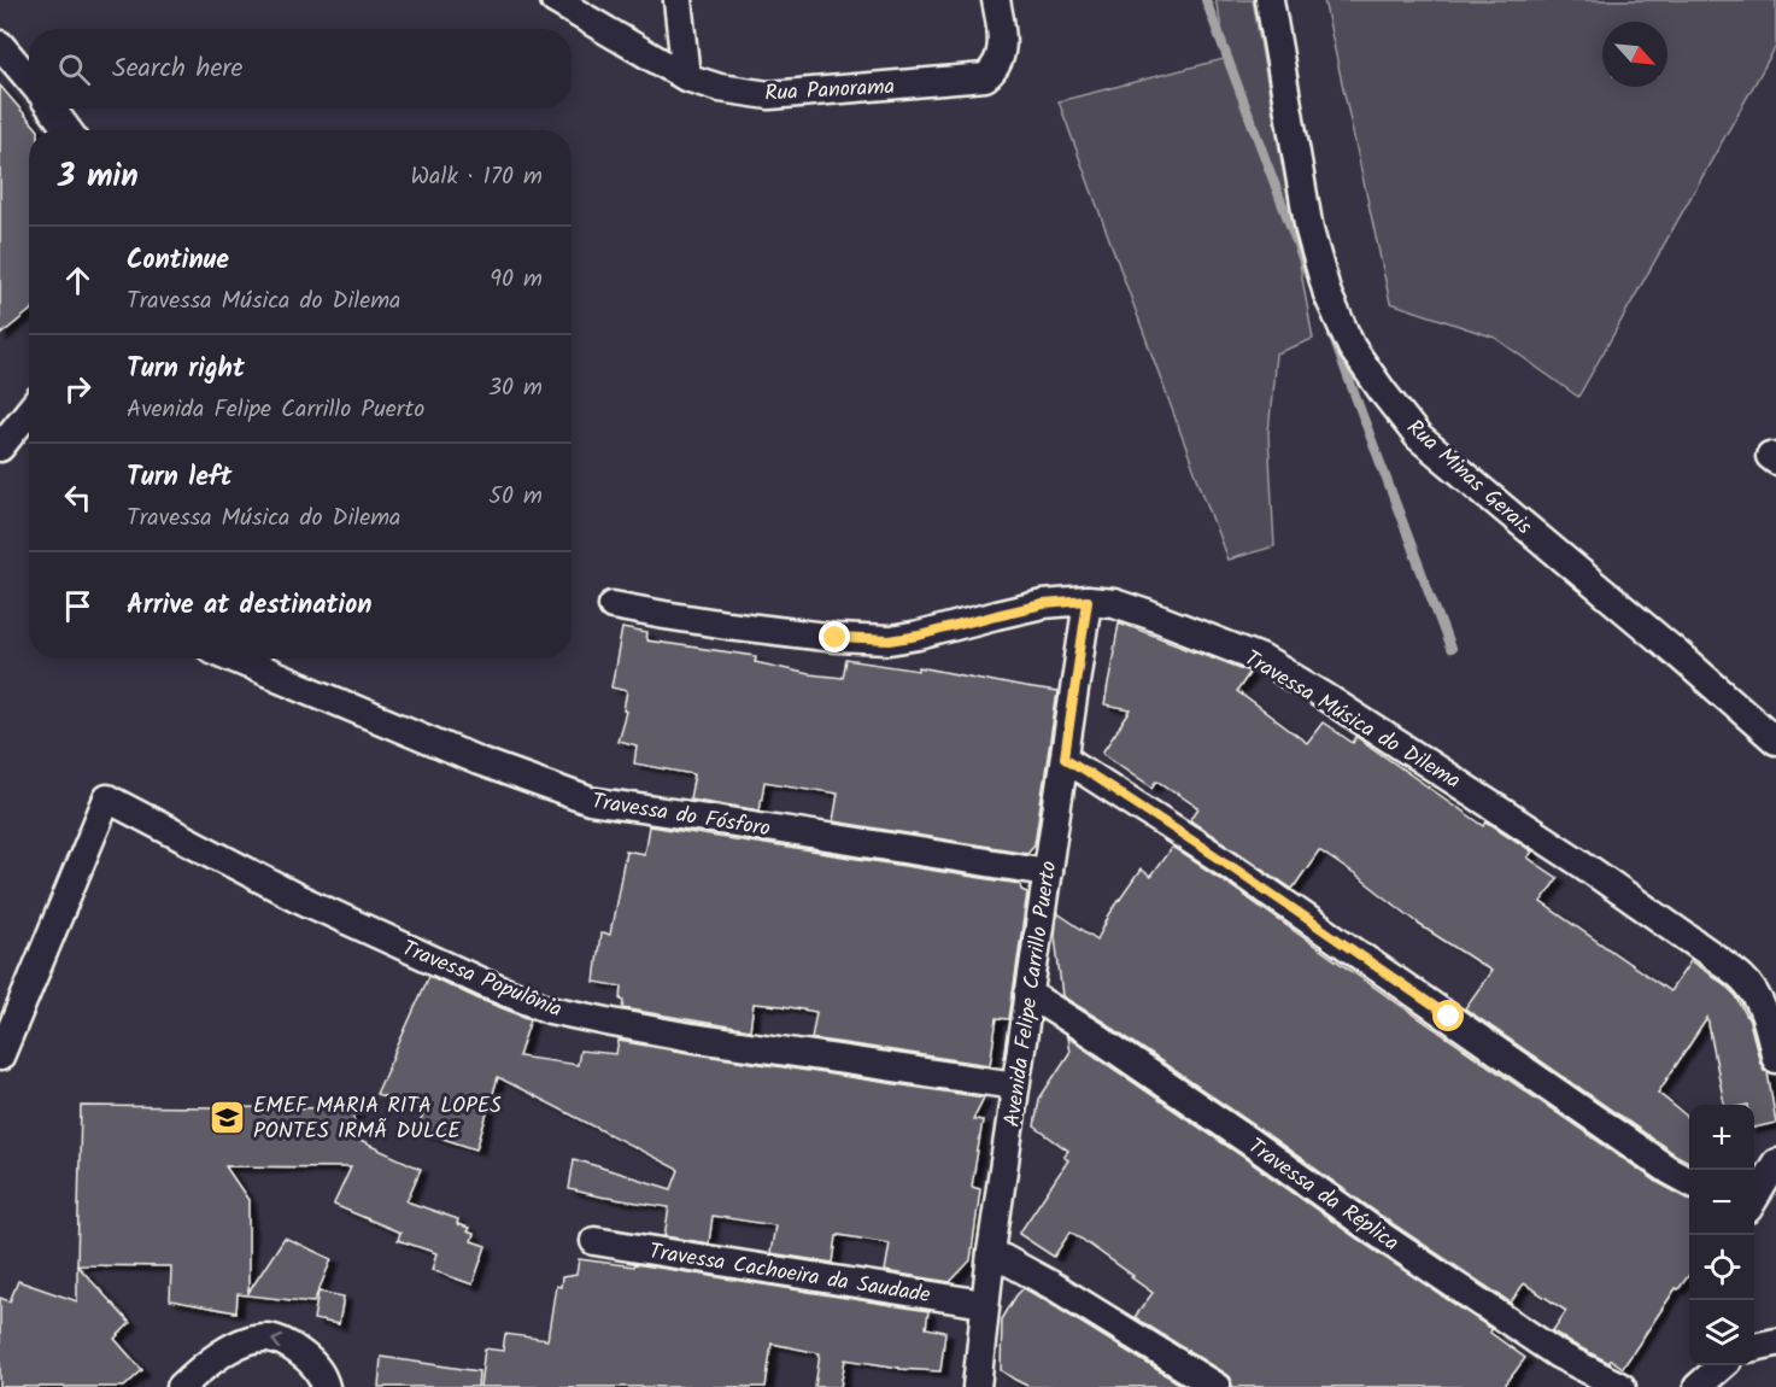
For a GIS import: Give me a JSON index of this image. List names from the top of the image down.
{
  "streets": {
    "street": [
      "Rua Panorama",
      "Rua Minas Gerais",
      "Travessa Música do Dilema",
      "Travessa do Fósforo",
      "Travessa Populônia",
      "Avenida Felipe Carrillo Puerto",
      "Travessa da Réplica",
      "Travessa Cachoeira da Saudade"
    ]
  },
  "crossings": [
    ["Travessa Música do Dilema", "Avenida Felipe Carrillo Puerto"],
    ["Travessa do Fósforo", "Avenida Felipe Carrillo Puerto"],
    ["Travessa Populônia", "Avenida Felipe Carrillo Puerto"],
    ["Avenida Felipe Carrillo Puerto", "Travessa da Réplica"],
    ["Avenida Felipe Carrillo Puerto", "Travessa Cachoeira da Saudade"]
  ],
  "places": {
    "school or university": ["EMEF MARIA RITA LOPES PONTES IRMÃ DULCE"]
  },
  "north": "bottom right",
  "page": {
    "search": "Search here",
    "heading": ["3 min", "Walk · 170 m"],
    "list": [
      ["Continue", "Travessa Música do Dilema", "90 m"],
      ["Turn right", "Avenida Felipe Carrillo Puerto", "30 m"],
      ["Turn left", "Travessa Música do Dilema", "50 m"],
      "Arrive at destination"
    ],
    "map_buttons": ["+", "−"]
  }
}
